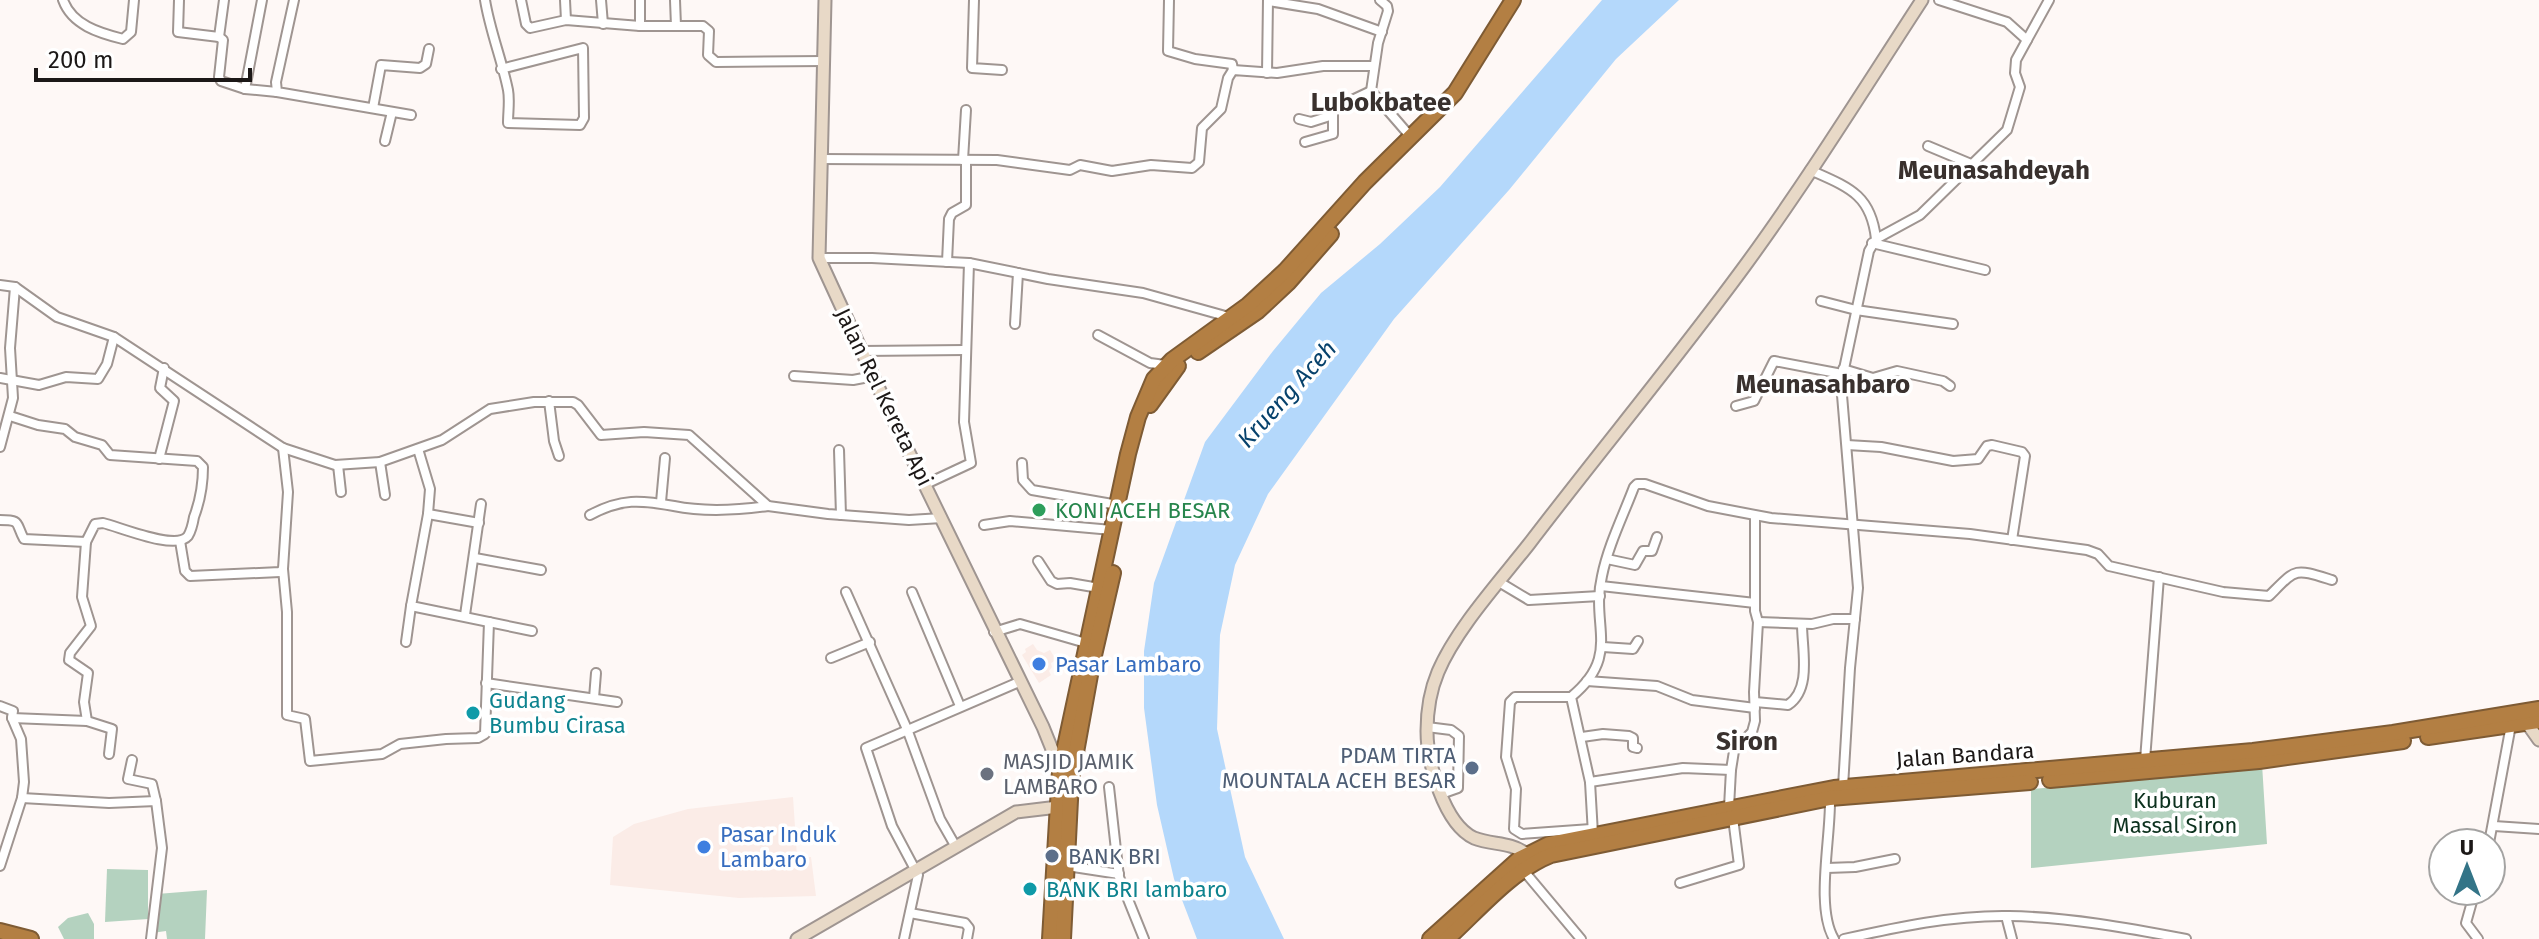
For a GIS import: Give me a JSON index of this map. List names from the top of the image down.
{
  "streets": {
    "highway": ["Jalan Bandara"],
    "main road": ["Jalan Rel Kereta Api"]
  },
  "districts": [
    "Lubokbatee",
    "Meunasahdeyah",
    "Meunasahbaro",
    "Siron"
  ],
  "water": ["Krueng Aceh"],
  "parks": ["Kuburan Massal Siron"],
  "places": [
    "KONI ACEH BESAR",
    "Pasar Lambaro",
    "Gudang Bumbu Cirasa",
    "PDAM TIRTA MOUNTALA ACEH BESAR",
    "MASJID JAMIK LAMBARO",
    "Pasar Induk Lambaro",
    "BANK BRI",
    "BANK BRI lambaro"
  ],
  "scale_bar": "200 m",
  "north": "top"
}
